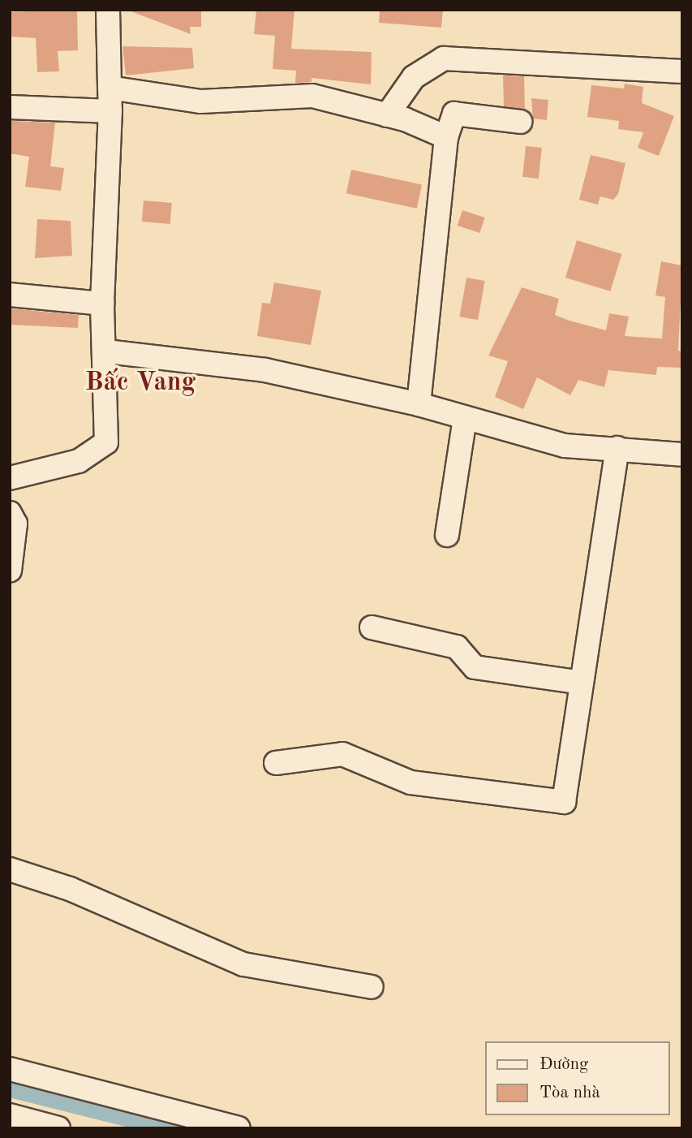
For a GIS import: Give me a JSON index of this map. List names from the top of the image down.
{
  "districts": ["Bấc Vang"],
  "legend": ["Đường", "Tòa nhà"]
}
